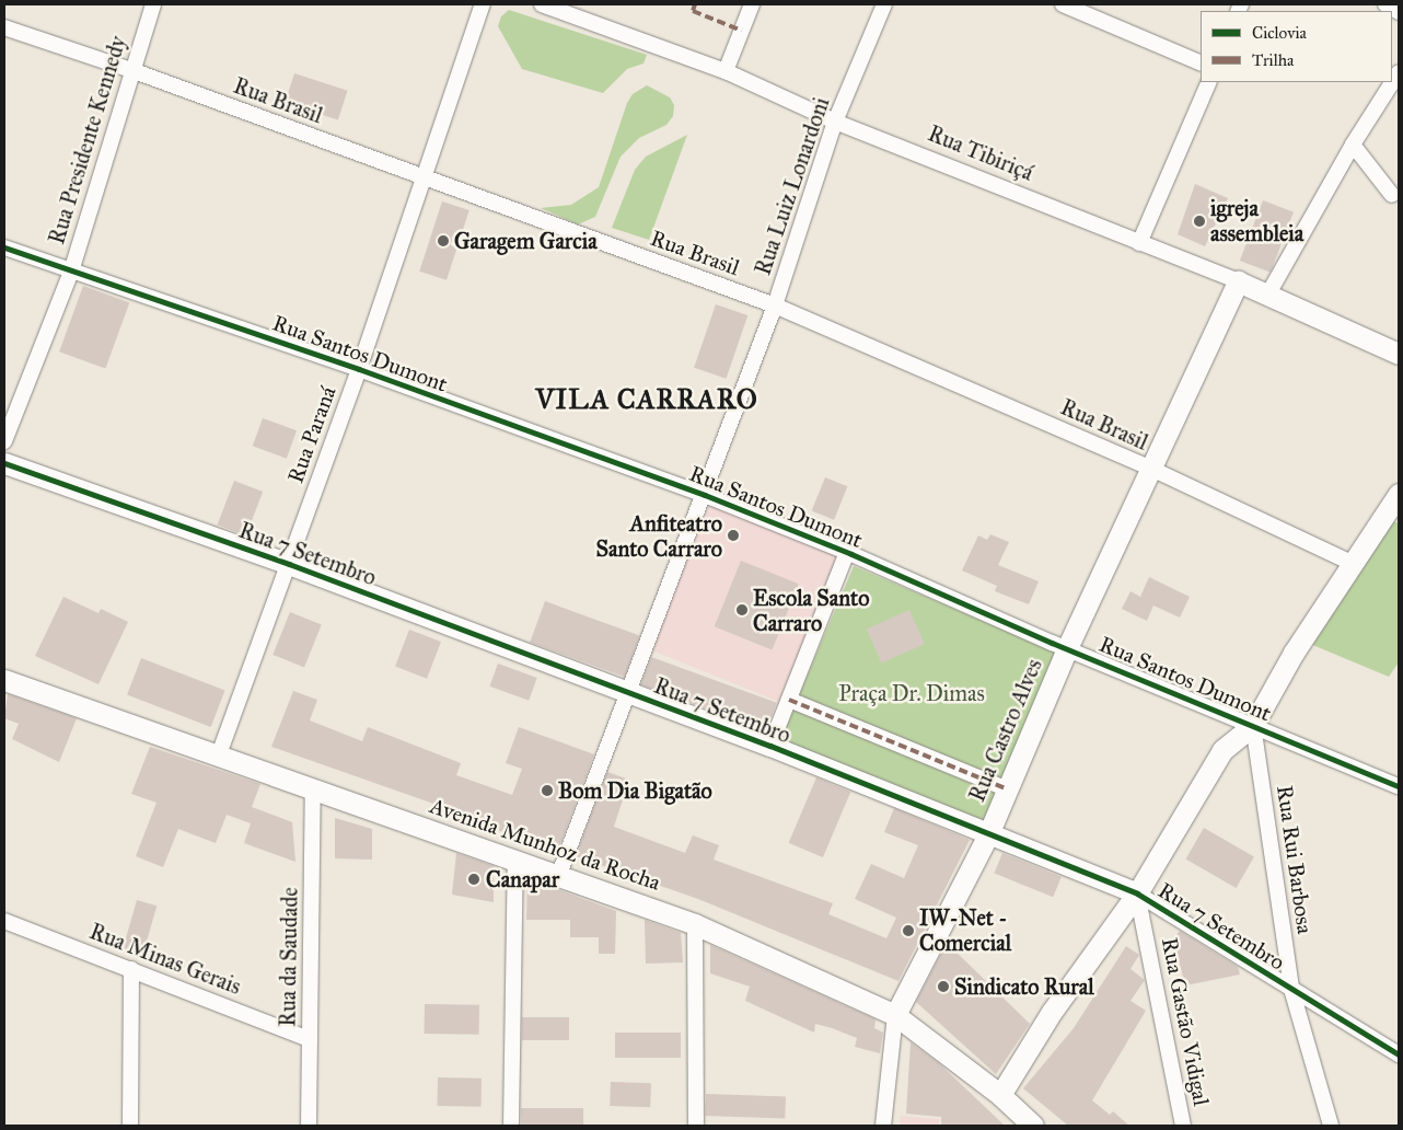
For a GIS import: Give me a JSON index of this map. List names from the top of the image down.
{
  "streets": {
    "main road": [
      "Rua Tibiriçá",
      "Rua 7 Setembro",
      "Rua Castro Alves",
      "Avenida Munhoz da Rocha"
    ],
    "street": [
      "Rua Brasil",
      "Rua Presidente Kennedy",
      "Rua Luiz Lonardoni",
      "Rua Santos Dumont",
      "Rua Paraná",
      "Rua Rui Barbosa",
      "Rua da Saudade",
      "Rua Minas Gerais",
      "Rua Gastão Vidigal"
    ]
  },
  "crossings": [
    ["Rua Brasil", "Rua Presidente Kennedy"],
    ["Rua Brasil", "Rua Luiz Lonardoni"],
    ["Rua Brasil", "Rua Paraná"],
    ["Rua Brasil", "Rua Castro Alves"],
    ["Rua Presidente Kennedy", "Rua Santos Dumont"],
    ["Rua Tibiriçá", "Rua Luiz Lonardoni"],
    ["Rua Tibiriçá", "Rua Castro Alves"],
    ["Rua Luiz Lonardoni", "Rua Santos Dumont"],
    ["Rua Luiz Lonardoni", "Rua 7 Setembro"],
    ["Rua Luiz Lonardoni", "Avenida Munhoz da Rocha"],
    ["Rua Santos Dumont", "Rua Paraná"],
    ["Rua Santos Dumont", "Rua Castro Alves"],
    ["Rua Santos Dumont", "Rua Rui Barbosa"],
    ["Rua Paraná", "Rua 7 Setembro"],
    ["Rua Paraná", "Avenida Munhoz da Rocha"],
    ["Rua 7 Setembro", "Rua Castro Alves"],
    ["Rua 7 Setembro", "Rua Rui Barbosa"],
    ["Rua 7 Setembro", "Rua Gastão Vidigal"],
    ["Rua Castro Alves", "Avenida Munhoz da Rocha"],
    ["Avenida Munhoz da Rocha", "Rua da Saudade"],
    ["Rua da Saudade", "Rua Minas Gerais"]
  ],
  "districts": ["VILA CARRARO"],
  "parks": ["Praça Dr. Dimas"],
  "places": [
    "igreja assembleia",
    "Garagem Garcia",
    "Anfiteatro Santo Carraro",
    "Escola Santo Carraro",
    "Bom Dia Bigatão",
    "Canapar",
    "IW-Net - Comercial",
    "Sindicato Rural"
  ],
  "legend": ["Ciclovia", "Trilha"]
}
